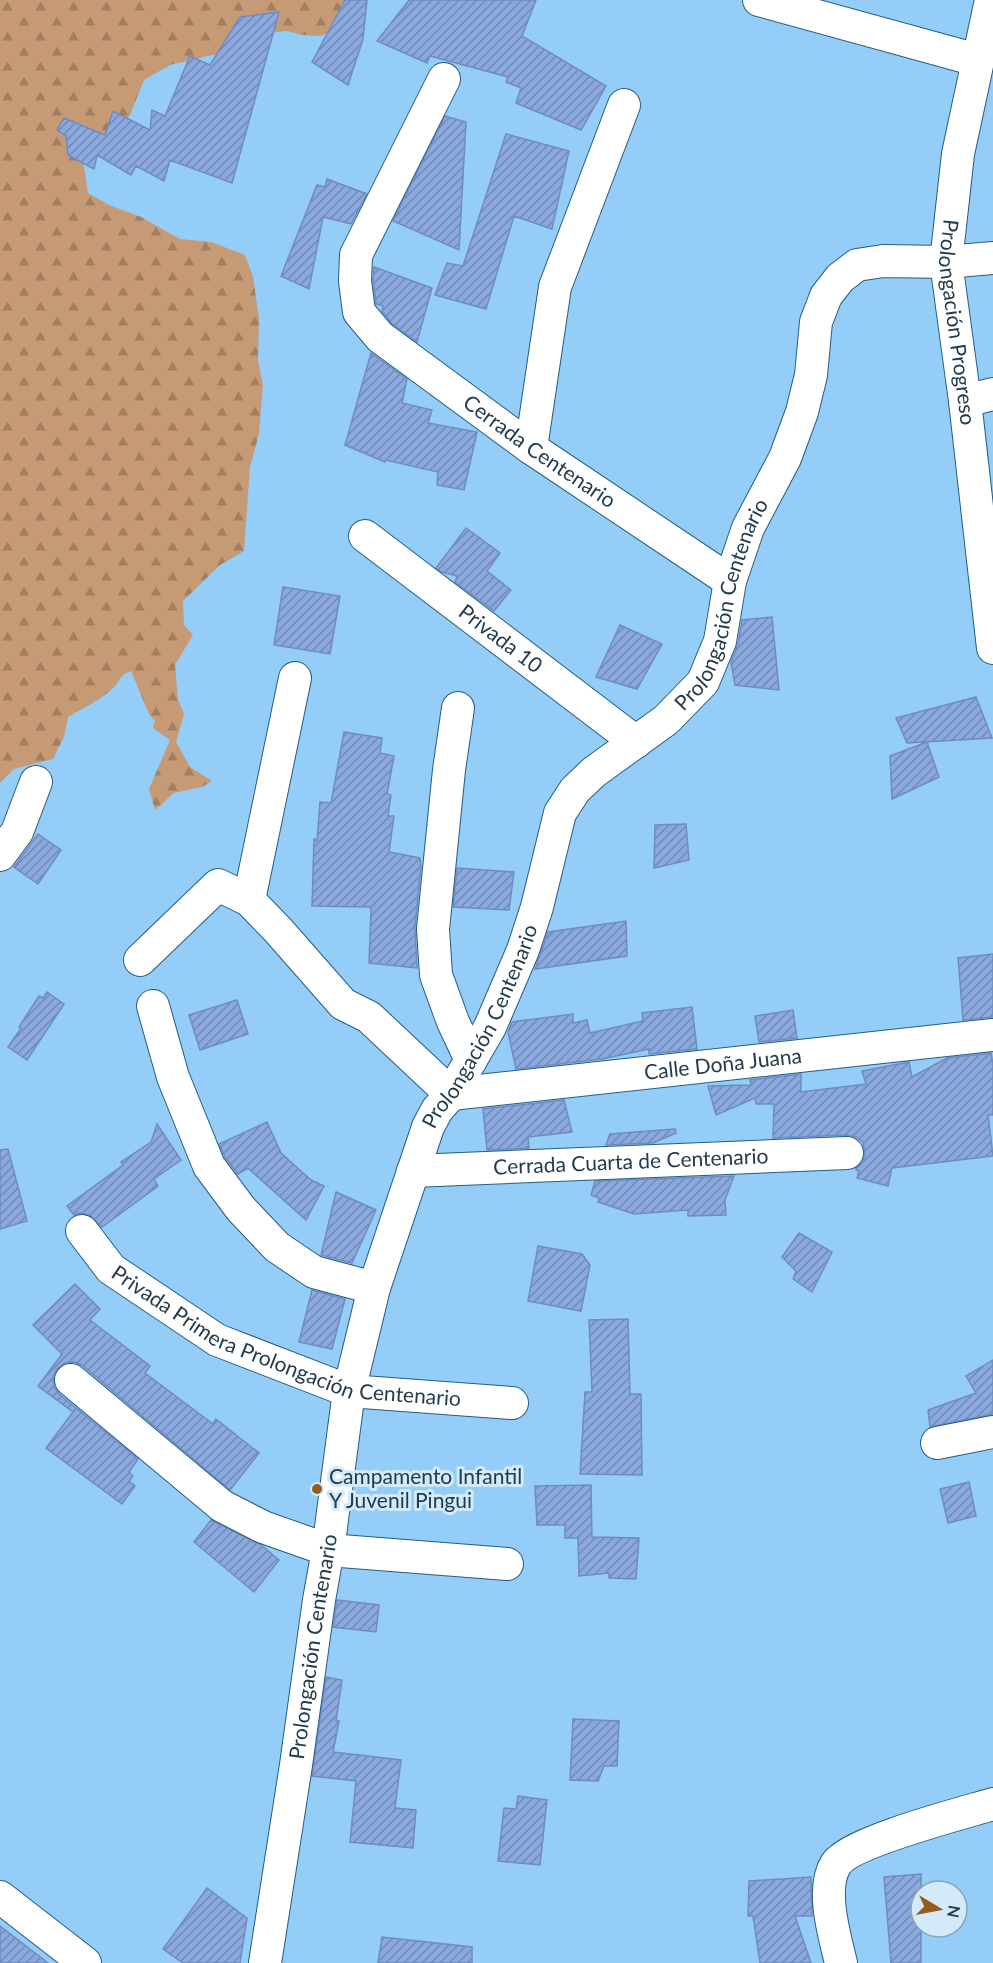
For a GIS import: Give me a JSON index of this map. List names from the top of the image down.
{
  "streets": {
    "street": [
      "Prolongación Progreso",
      "Cerrada Centenario",
      "Prolongación Centenario",
      "Privada 10",
      "Calle Doña Juana",
      "Cerrada Cuarta de Centenario",
      "Privada Primera Prolongación Centenario"
    ]
  },
  "crossings": [
    ["Prolongación Progreso", "Prolongación Centenario"],
    ["Cerrada Centenario", "Prolongación Centenario"],
    ["Prolongación Centenario", "Privada 10"],
    ["Prolongación Centenario", "Calle Doña Juana"],
    ["Prolongación Centenario", "Cerrada Cuarta de Centenario"],
    ["Prolongación Centenario", "Privada Primera Prolongación Centenario"]
  ],
  "places": ["Campamento Infantil Y Juvenil Pingui"],
  "north": "right"
}
